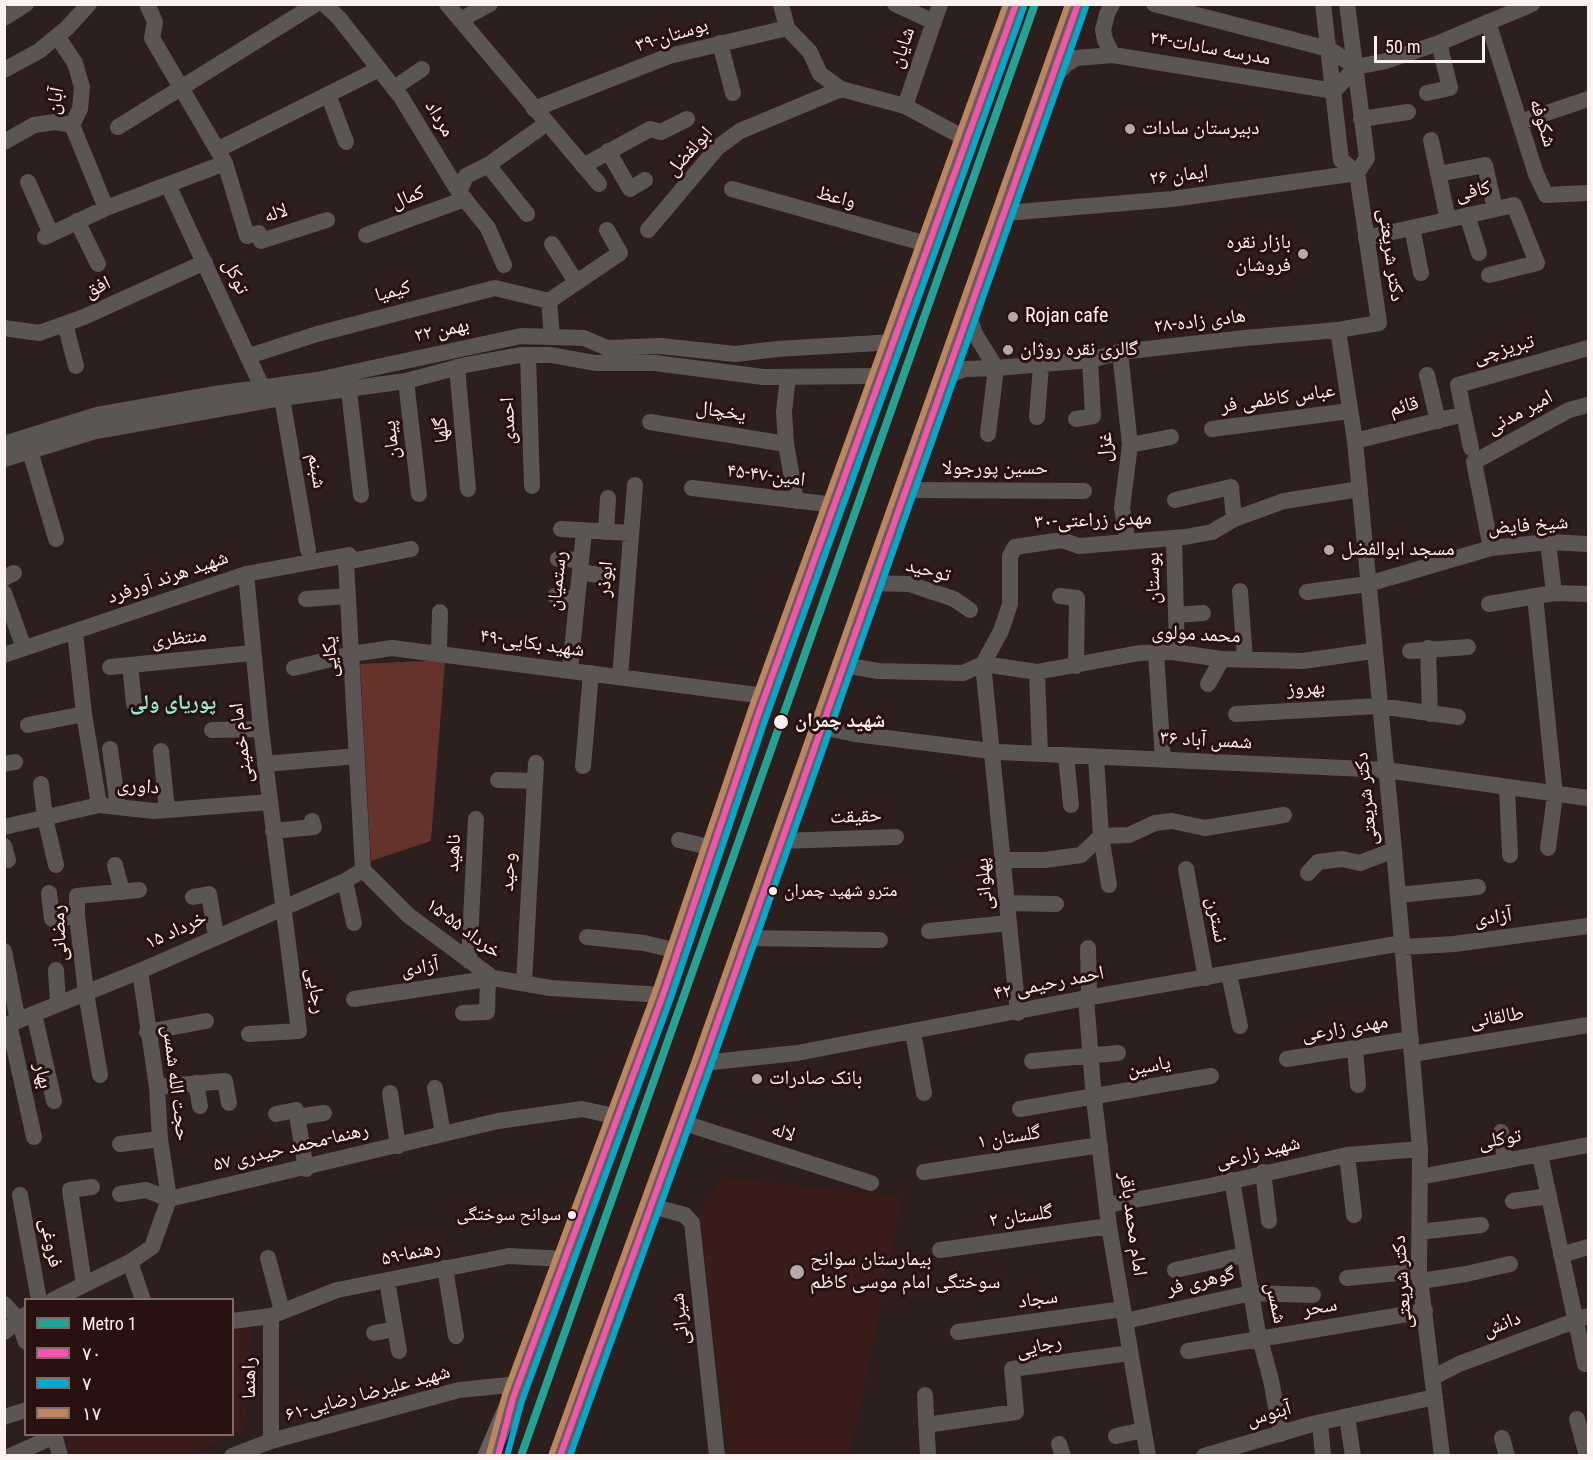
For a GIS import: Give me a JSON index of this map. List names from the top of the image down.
{
  "streets": {
    "street": [
      "۳۹-بوستان",
      "شایان",
      "۲۴-مدرسه سادات",
      "آبان",
      "مرداد",
      "شکوفه",
      "ابولفضل",
      "۲۶ ایمان",
      "کافی",
      "کمال",
      "واعظ",
      "لاله",
      "دکتر شریعتی",
      "توکل",
      "افق",
      "کیمیا",
      "۲۸-هادی زاده",
      "۲۲ بهمن",
      "تبریزچی",
      "عباس کاظمی فر",
      "قائم",
      "یخچال",
      "امیر مدنی",
      "احمدی",
      "گلها",
      "پیمان",
      "غزل",
      "حسین پورجولا",
      "شبنم",
      "۴۵-۴۷-امین",
      "۳۰-مهدی زراعتی",
      "شیخ فایض",
      "توحید",
      "شهید هرند آورفرد",
      "بوستان",
      "ابوذر",
      "رستمیان",
      "محمد مولوی",
      "منتظری",
      "۴۹-شهید بکایی",
      "یکایی",
      "بهروز",
      "شمس آباد ۳۶",
      "امام خمینی",
      "داوری",
      "حقیقت",
      "ناهید",
      "وحید",
      "پهلوانی",
      "آزادی",
      "نسترن",
      "۱۵-۵۵ خرداد",
      "۱۵ خرداد",
      "رمضانی",
      "۴۲ احمد رحیمی",
      "رجایی",
      "طالقانی",
      "مهدی زارعی",
      "یاسین",
      "بهار",
      "حجت الله شمس",
      "گلستان ۱",
      "توکلی",
      "۵۷ رهنما-محمد حیدری",
      "شهید زارعی",
      "گلستان ۲",
      "امام محمد باقر",
      "فروغی",
      "۵۹-رهنما",
      "گوهری فر",
      "سجاد",
      "شمس",
      "سحر",
      "شیرانی",
      "دانش",
      "راهنما",
      "۶۱-شهید علیرضا رضایی",
      "آبنوس"
    ]
  },
  "crossings": [
    ["۲۴-مدرسه سادات", "دکتر شریعتی"],
    ["مرداد", "کمال"],
    ["۲۶ ایمان", "دکتر شریعتی"],
    ["کافی", "دکتر شریعتی"],
    ["دکتر شریعتی", "۲۸-هادی زاده"],
    ["دکتر شریعتی", "عباس کاظمی فر"],
    ["دکتر شریعتی", "قائم"],
    ["دکتر شریعتی", "۳۰-مهدی زراعتی"],
    ["دکتر شریعتی", "شیخ فایض"],
    ["دکتر شریعتی", "محمد مولوی"],
    ["دکتر شریعتی", "بهروز"],
    ["دکتر شریعتی", "شمس آباد ۳۶"],
    ["دکتر شریعتی", "آزادی"],
    ["دکتر شریعتی", "۴۲ احمد رحیمی"],
    ["دکتر شریعتی", "طالقانی"],
    ["دکتر شریعتی", "مهدی زارعی"],
    ["دکتر شریعتی", "توکلی"],
    ["دکتر شریعتی", "شهید زارعی"],
    ["دکتر شریعتی", "سحر"],
    ["دکتر شریعتی", "دانش"],
    ["دکتر شریعتی", "آبنوس"],
    ["توکل", "افق"],
    ["توکل", "کیمیا"],
    ["توکل", "۲۲ بهمن"],
    ["۲۸-هادی زاده", "غزل"],
    ["۲۲ بهمن", "احمدی"],
    ["۲۲ بهمن", "گلها"],
    ["۲۲ بهمن", "پیمان"],
    ["۲۲ بهمن", "شبنم"],
    ["تبریزچی", "قائم"],
    ["تبریزچی", "امیر مدنی"],
    ["تبریزچی", "شیخ فایض"],
    ["غزل", "۳۰-مهدی زراعتی"],
    ["۳۰-مهدی زراعتی", "بوستان"],
    ["۳۰-مهدی زراعتی", "محمد مولوی"],
    ["۳۰-مهدی زراعتی", "پهلوانی"],
    ["شهید هرند آورفرد", "یکایی"],
    ["شهید هرند آورفرد", "امام خمینی"],
    ["بوستان", "محمد مولوی"],
    ["ابوذر", "۴۹-شهید بکایی"],
    ["رستمیان", "۴۹-شهید بکایی"],
    ["محمد مولوی", "پهلوانی"],
    ["منتظری", "امام خمینی"],
    ["۴۹-شهید بکایی", "یکایی"],
    ["یکایی", "۱۵-۵۵ خرداد"],
    ["یکایی", "۱۵ خرداد"],
    ["شمس آباد ۳۶", "پهلوانی"],
    ["امام خمینی", "داوری"],
    ["امام خمینی", "۱۵ خرداد"],
    ["امام خمینی", "رجایی"],
    ["ناهید", "۱۵-۵۵ خرداد"],
    ["وحید", "۱۵-۵۵ خرداد"],
    ["پهلوانی", "۴۲ احمد رحیمی"],
    ["آزادی", "۱۵-۵۵ خرداد"],
    ["آزادی", "۴۲ احمد رحیمی"],
    ["نسترن", "۴۲ احمد رحیمی"],
    ["۱۵-۵۵ خرداد", "۱۵ خرداد"],
    ["۱۵ خرداد", "رمضانی"],
    ["۱۵ خرداد", "رجایی"],
    ["۱۵ خرداد", "بهار"],
    ["۱۵ خرداد", "حجت الله شمس"],
    ["۴۲ احمد رحیمی", "امام محمد باقر"],
    ["رجایی", "امام محمد باقر"],
    ["طالقانی", "مهدی زارعی"],
    ["یاسین", "امام محمد باقر"],
    ["حجت الله شمس", "۵۷ رهنما-محمد حیدری"],
    ["گلستان ۱", "امام محمد باقر"],
    ["شهید زارعی", "امام محمد باقر"],
    ["شهید زارعی", "شمس"],
    ["گلستان ۲", "امام محمد باقر"],
    ["امام محمد باقر", "گوهری فر"],
    ["امام محمد باقر", "سجاد"],
    ["۵۹-رهنما", "راهنما"],
    ["گوهری فر", "سجاد"],
    ["گوهری فر", "شمس"],
    ["شمس", "سحر"],
    ["شمس", "آبنوس"],
    ["راهنما", "۶۱-شهید علیرضا رضایی"]
  ],
  "districts": ["پوریای ولی"],
  "places": [
    "دبیرستان سادات",
    "بازار نقره فروشان",
    "Rojan cafe",
    "گالری نقره روژان",
    "مسجد ابوالفضل",
    "شهید چمران",
    "مترو شهید چمران",
    "بانک صادرات",
    "سوانح سوختگی",
    "بیمارستان سوانح سوختگی امام موسی کاظم"
  ],
  "lines": [
    "metro line 1",
    "transit line ۷۰",
    "transit line ۱۷",
    "transit line ۷"
  ],
  "legend": [
    "Metro 1",
    "۷۰",
    "۷",
    "۱۷"
  ],
  "scale_bar": "50 m"
}
